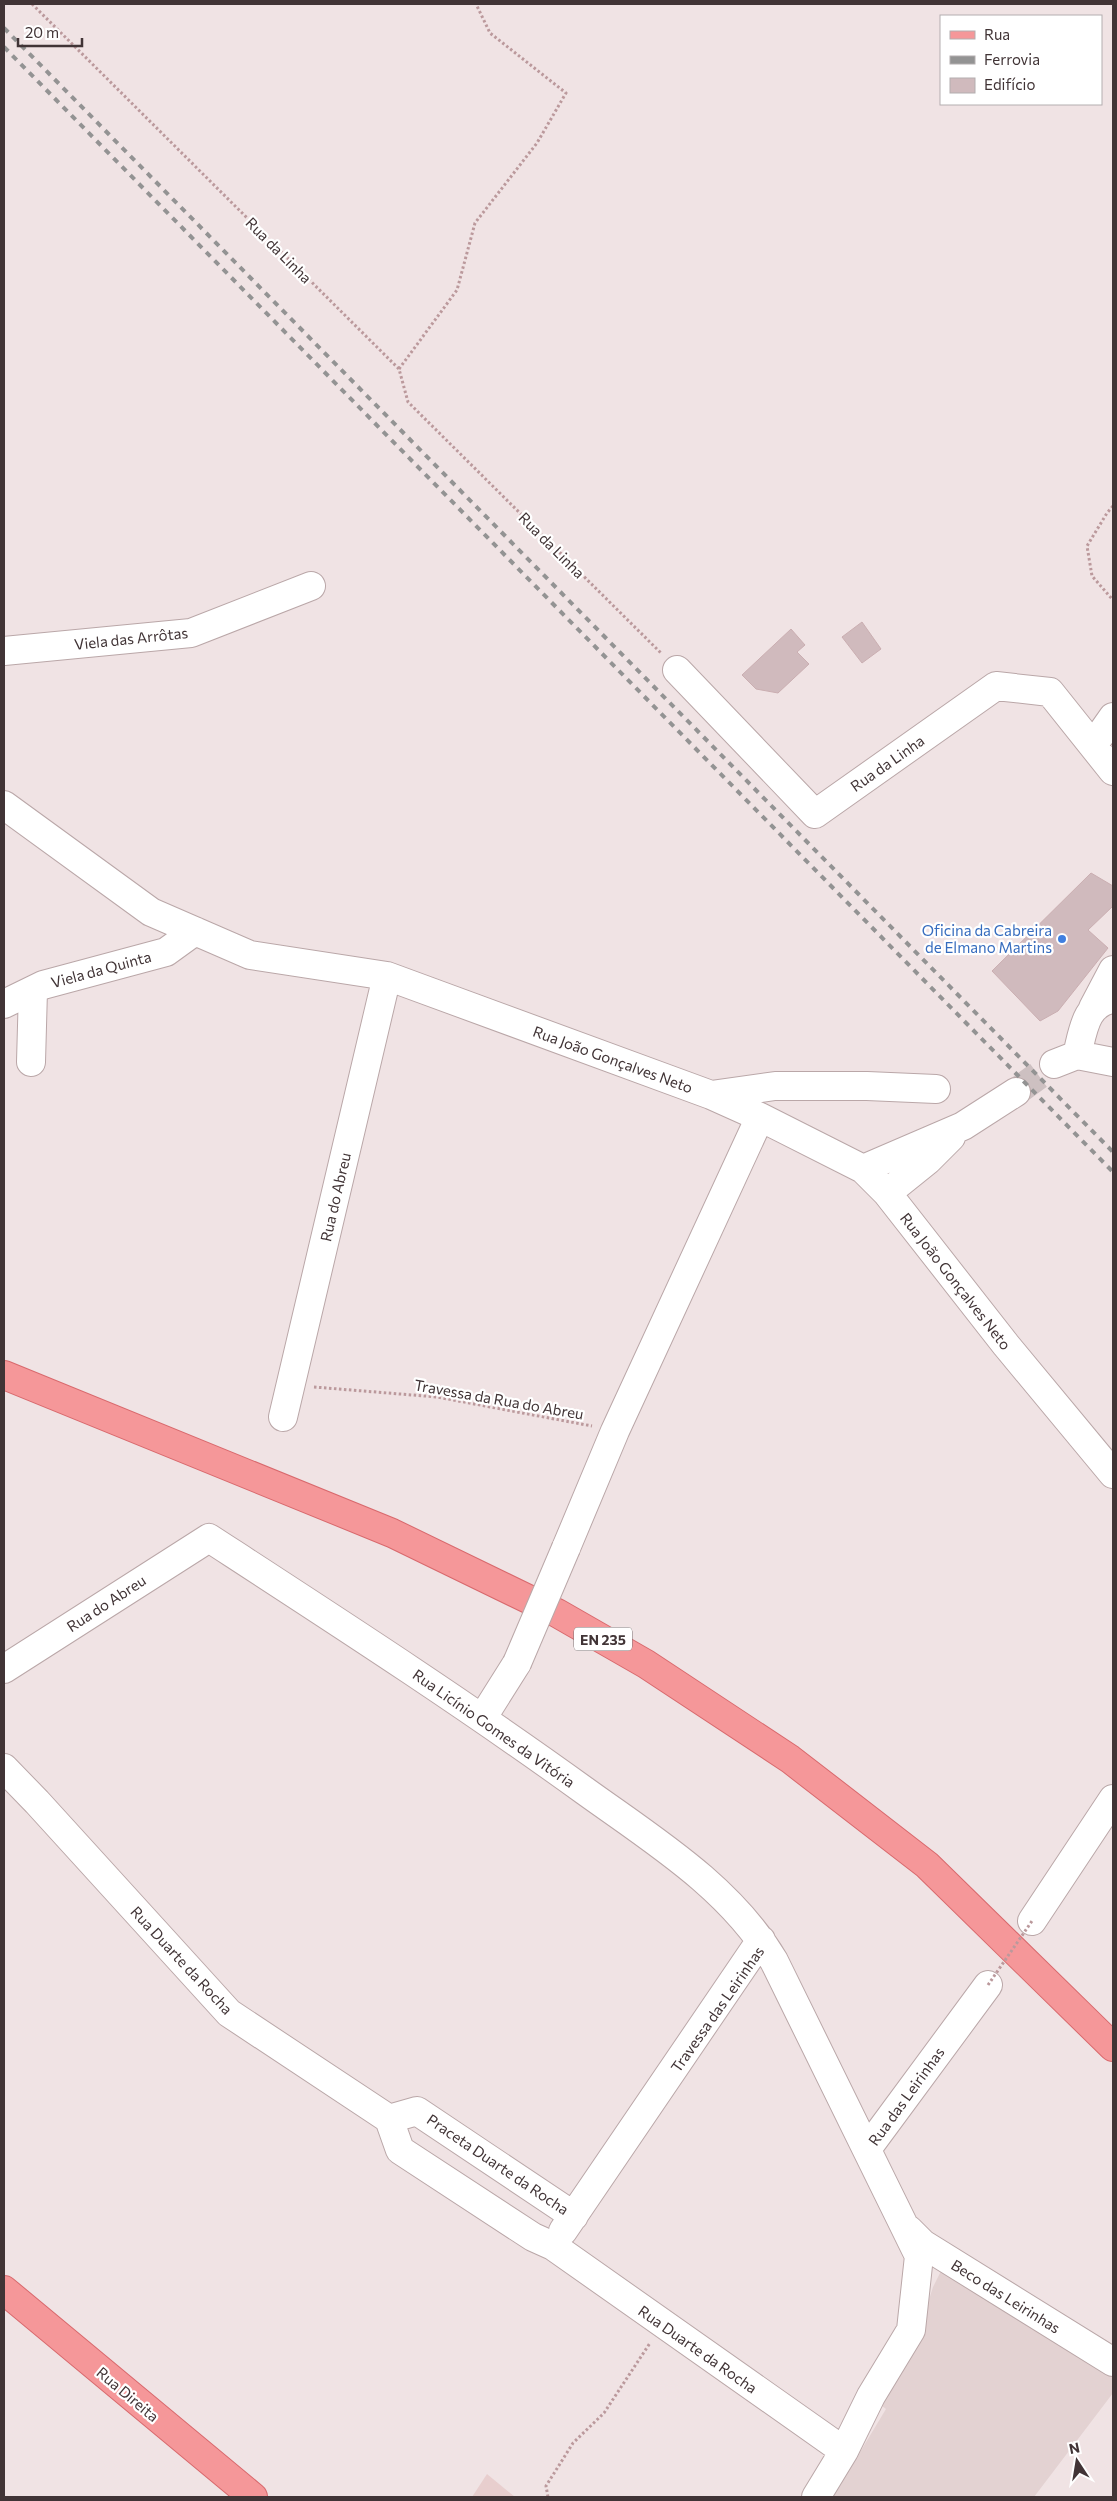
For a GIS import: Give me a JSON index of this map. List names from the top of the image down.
{
  "streets": {
    "main road": ["EN 235", "Rua Direita"],
    "street": [
      "Rua da Linha",
      "Viela das Arrôtas",
      "Viela da Quinta",
      "Rua João Gonçalves Neto",
      "Rua do Abreu",
      "Rua Licínio Gomes da Vitória",
      "Rua Duarte da Rocha",
      "Travessa das Leirinhas",
      "Rua das Leirinhas",
      "Praceta Duarte da Rocha",
      "Beco das Leirinhas"
    ],
    "path": ["Travessa da Rua do Abreu"]
  },
  "crossings": [
    ["Viela da Quinta", "Rua João Gonçalves Neto"],
    ["Rua João Gonçalves Neto", "Rua do Abreu"],
    ["Rua do Abreu", "Travessa da Rua do Abreu"],
    ["Rua do Abreu", "Rua Licínio Gomes da Vitória"],
    ["Rua Licínio Gomes da Vitória", "Travessa das Leirinhas"],
    ["Rua Duarte da Rocha", "Rua das Leirinhas"],
    ["Rua Duarte da Rocha", "Praceta Duarte da Rocha"],
    ["Travessa das Leirinhas", "Rua das Leirinhas"],
    ["Travessa das Leirinhas", "Praceta Duarte da Rocha"],
    ["Rua das Leirinhas", "Beco das Leirinhas"]
  ],
  "places": ["Oficina da Cabreira de Elmano Martins"],
  "legend": ["Rua", "Ferrovia", "Edifício"],
  "scale_bar": "20 m",
  "north": "top"
}
